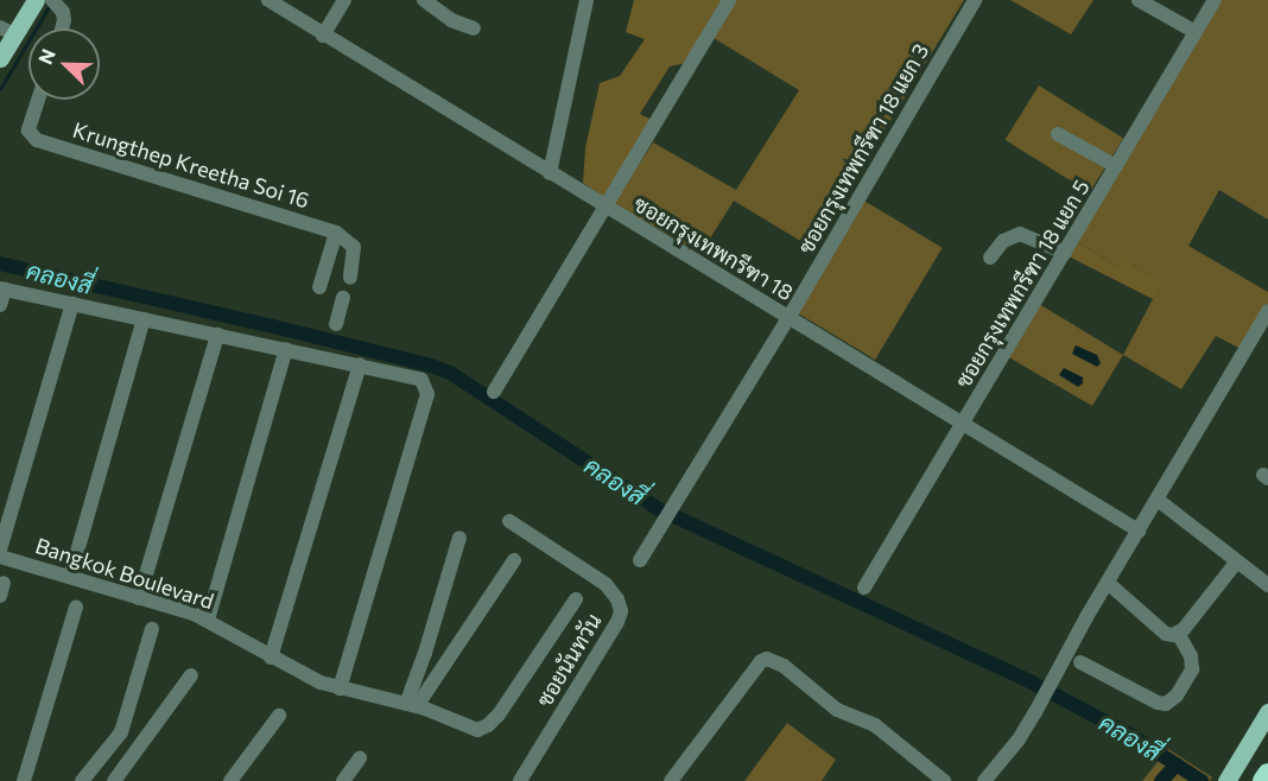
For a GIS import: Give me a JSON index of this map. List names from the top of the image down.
{
  "streets": {
    "street": [
      "ซอยกรุงเทพกรีฑา 18 แยก 3",
      "Krungthep Kreetha Soi 16",
      "ซอยกรุงเทพกรีฑา 18",
      "ซอยกรุงเทพกรีฑา 18 แยก 5",
      "Bangkok Boulevard",
      "ซอยนันทวัน"
    ]
  },
  "crossings": [
    ["ซอยกรุงเทพกรีฑา 18 แยก 3", "ซอยกรุงเทพกรีฑา 18"],
    ["ซอยกรุงเทพกรีฑา 18", "ซอยกรุงเทพกรีฑา 18 แยก 5"]
  ],
  "water": ["คลองสี่"],
  "north": "top left"
}
